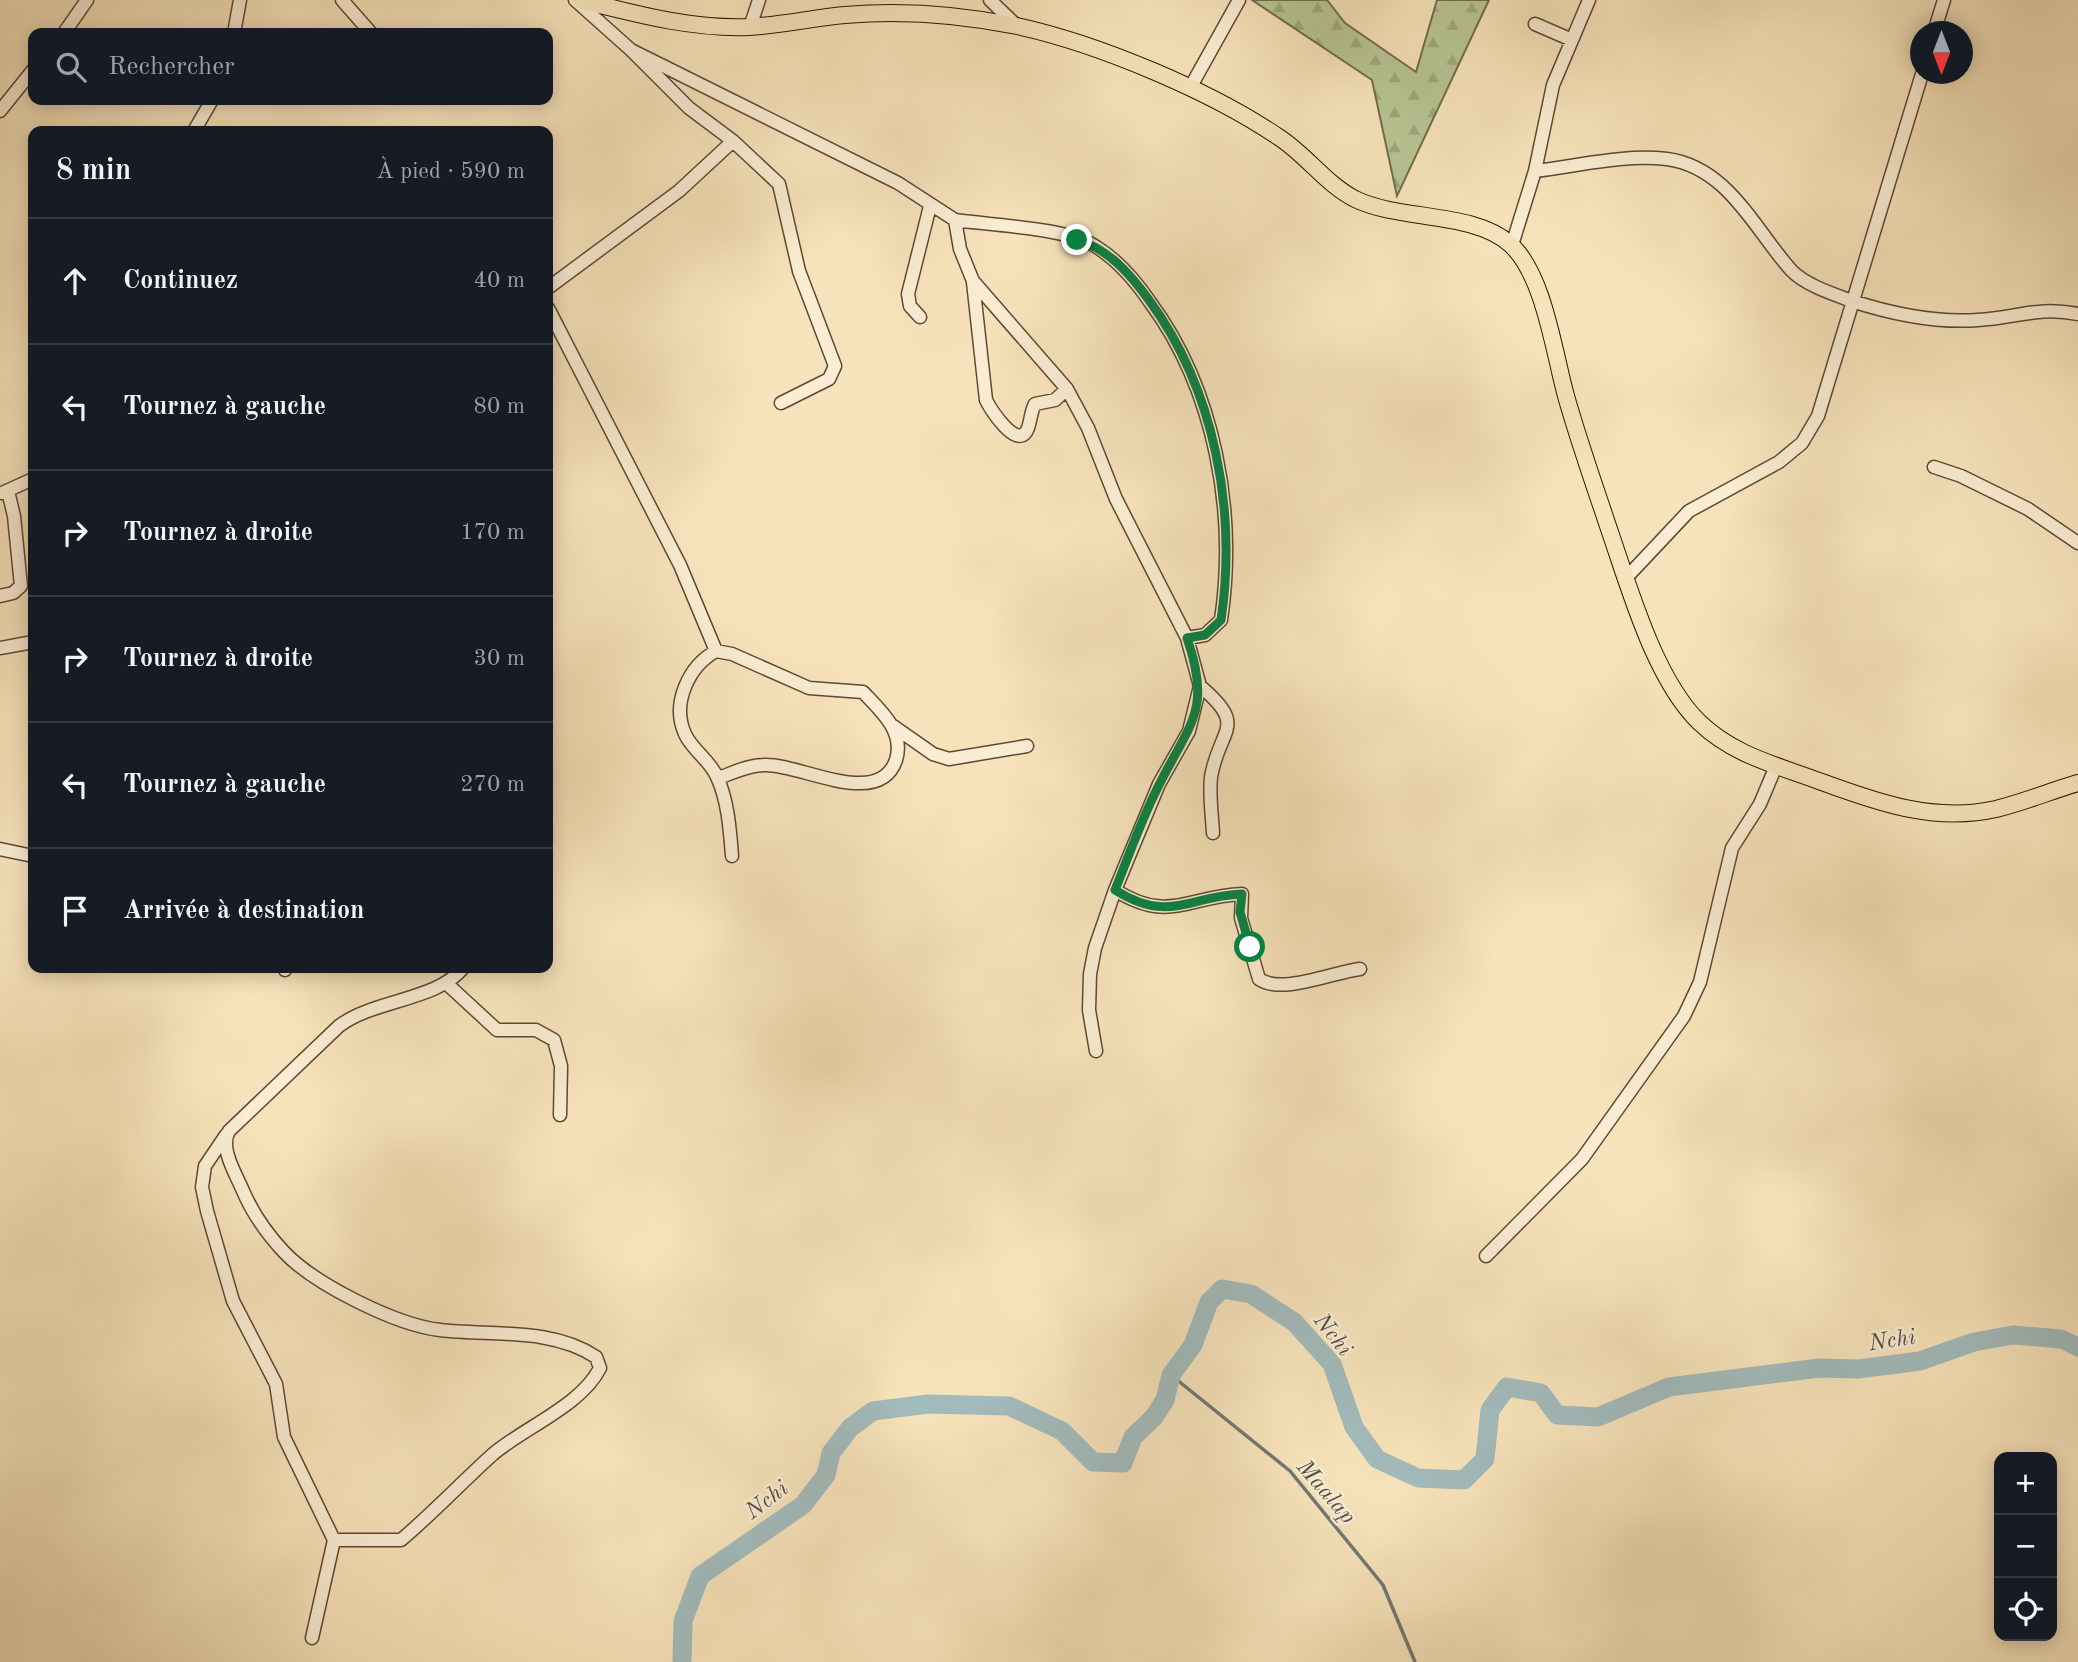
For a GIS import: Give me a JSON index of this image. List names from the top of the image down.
{
  "water": ["Nchi", "Maalap"],
  "north": "bottom",
  "page": {
    "search": "Rechercher",
    "heading": ["8 min", "À pied · 590 m"],
    "list": [
      ["Continuez", "40 m"],
      ["Tournez à gauche", "80 m"],
      ["Tournez à droite", "170 m"],
      ["Tournez à droite", "30 m"],
      ["Tournez à gauche", "270 m"],
      "Arrivée à destination"
    ],
    "map_buttons": ["+", "−"]
  }
}
